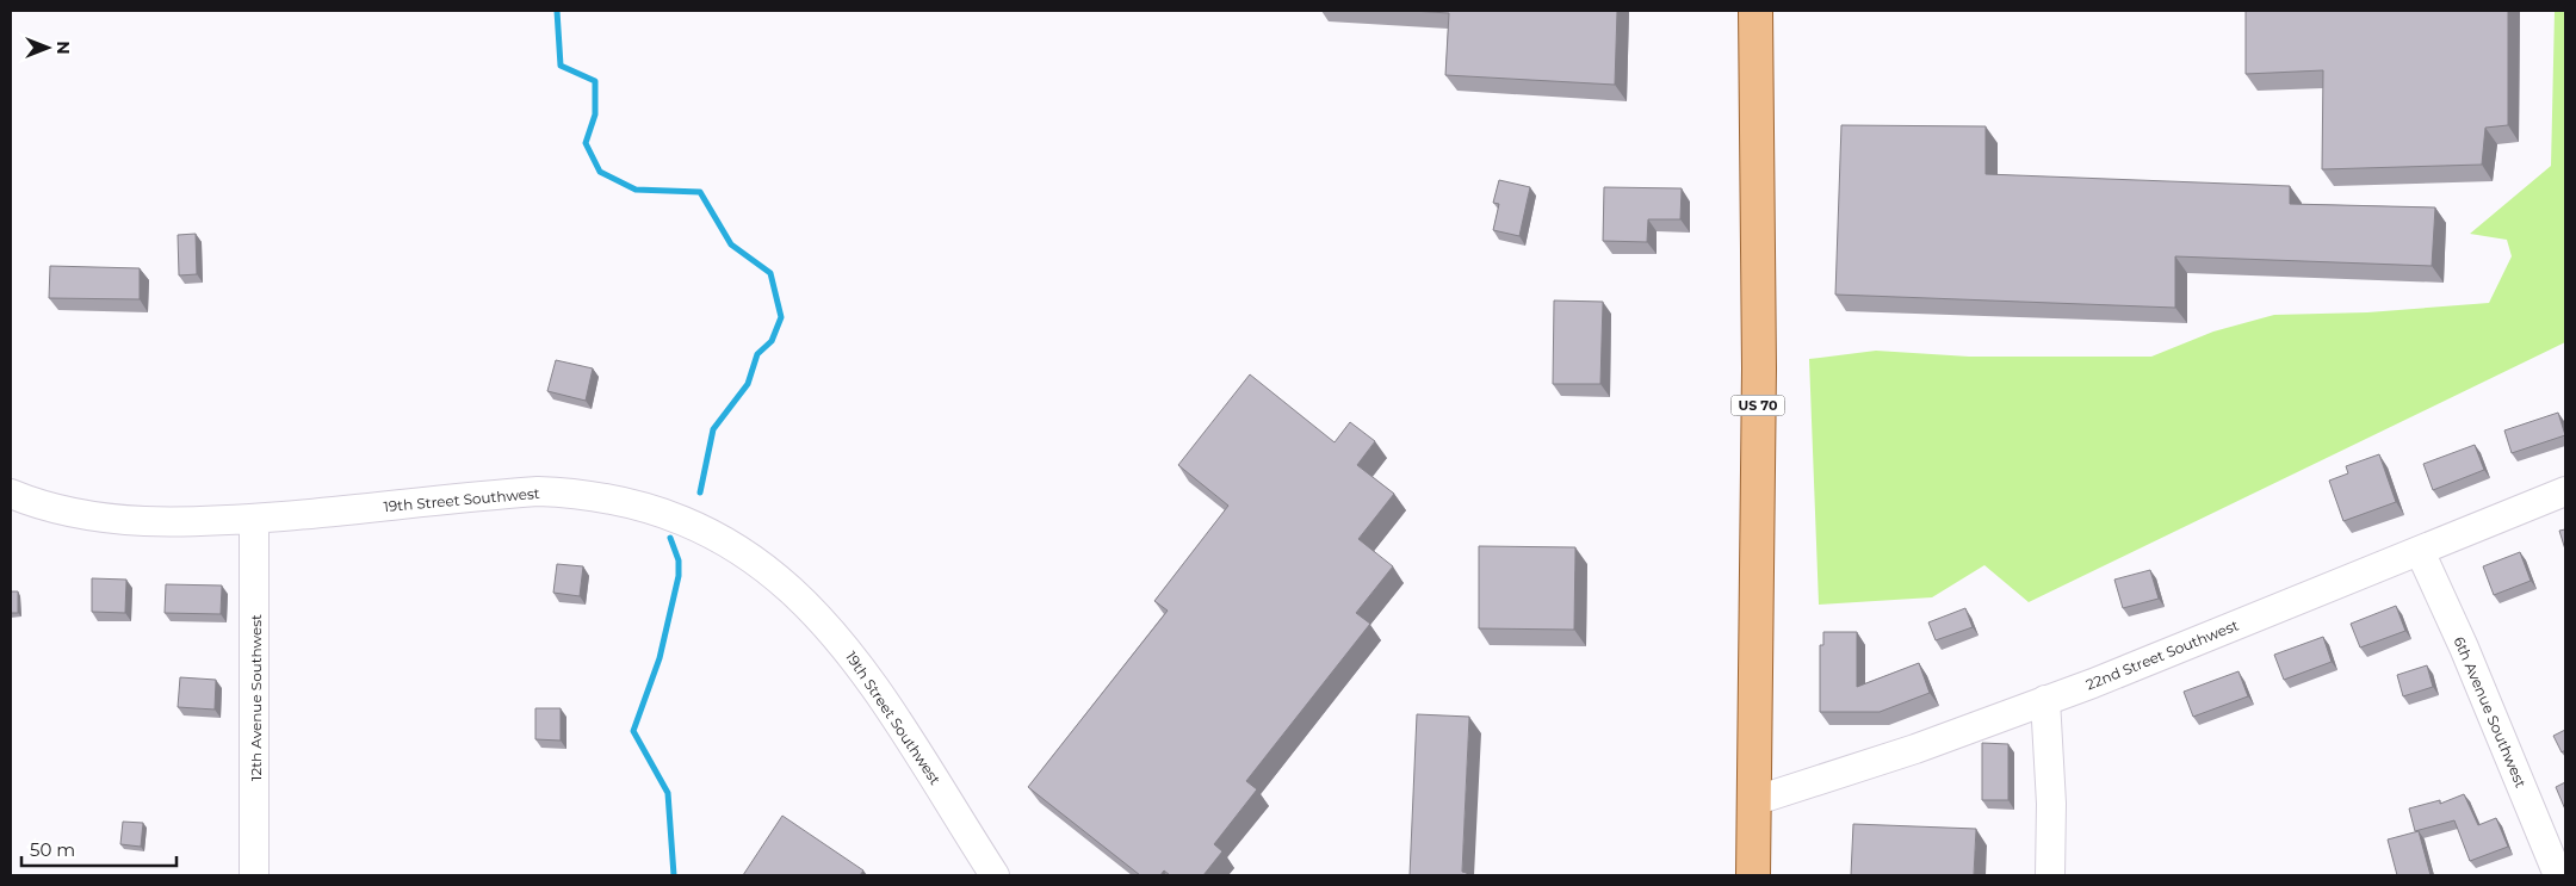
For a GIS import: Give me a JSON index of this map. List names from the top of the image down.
{
  "streets": {
    "main road": ["US 70"],
    "street": [
      "19th Street Southwest",
      "22nd Street Southwest",
      "12th Avenue Southwest",
      "6th Avenue Southwest"
    ]
  },
  "crossings": [
    ["US 70", "22nd Street Southwest"],
    ["19th Street Southwest", "12th Avenue Southwest"],
    ["22nd Street Southwest", "6th Avenue Southwest"]
  ],
  "scale_bar": "50 m",
  "north": "right"
}
